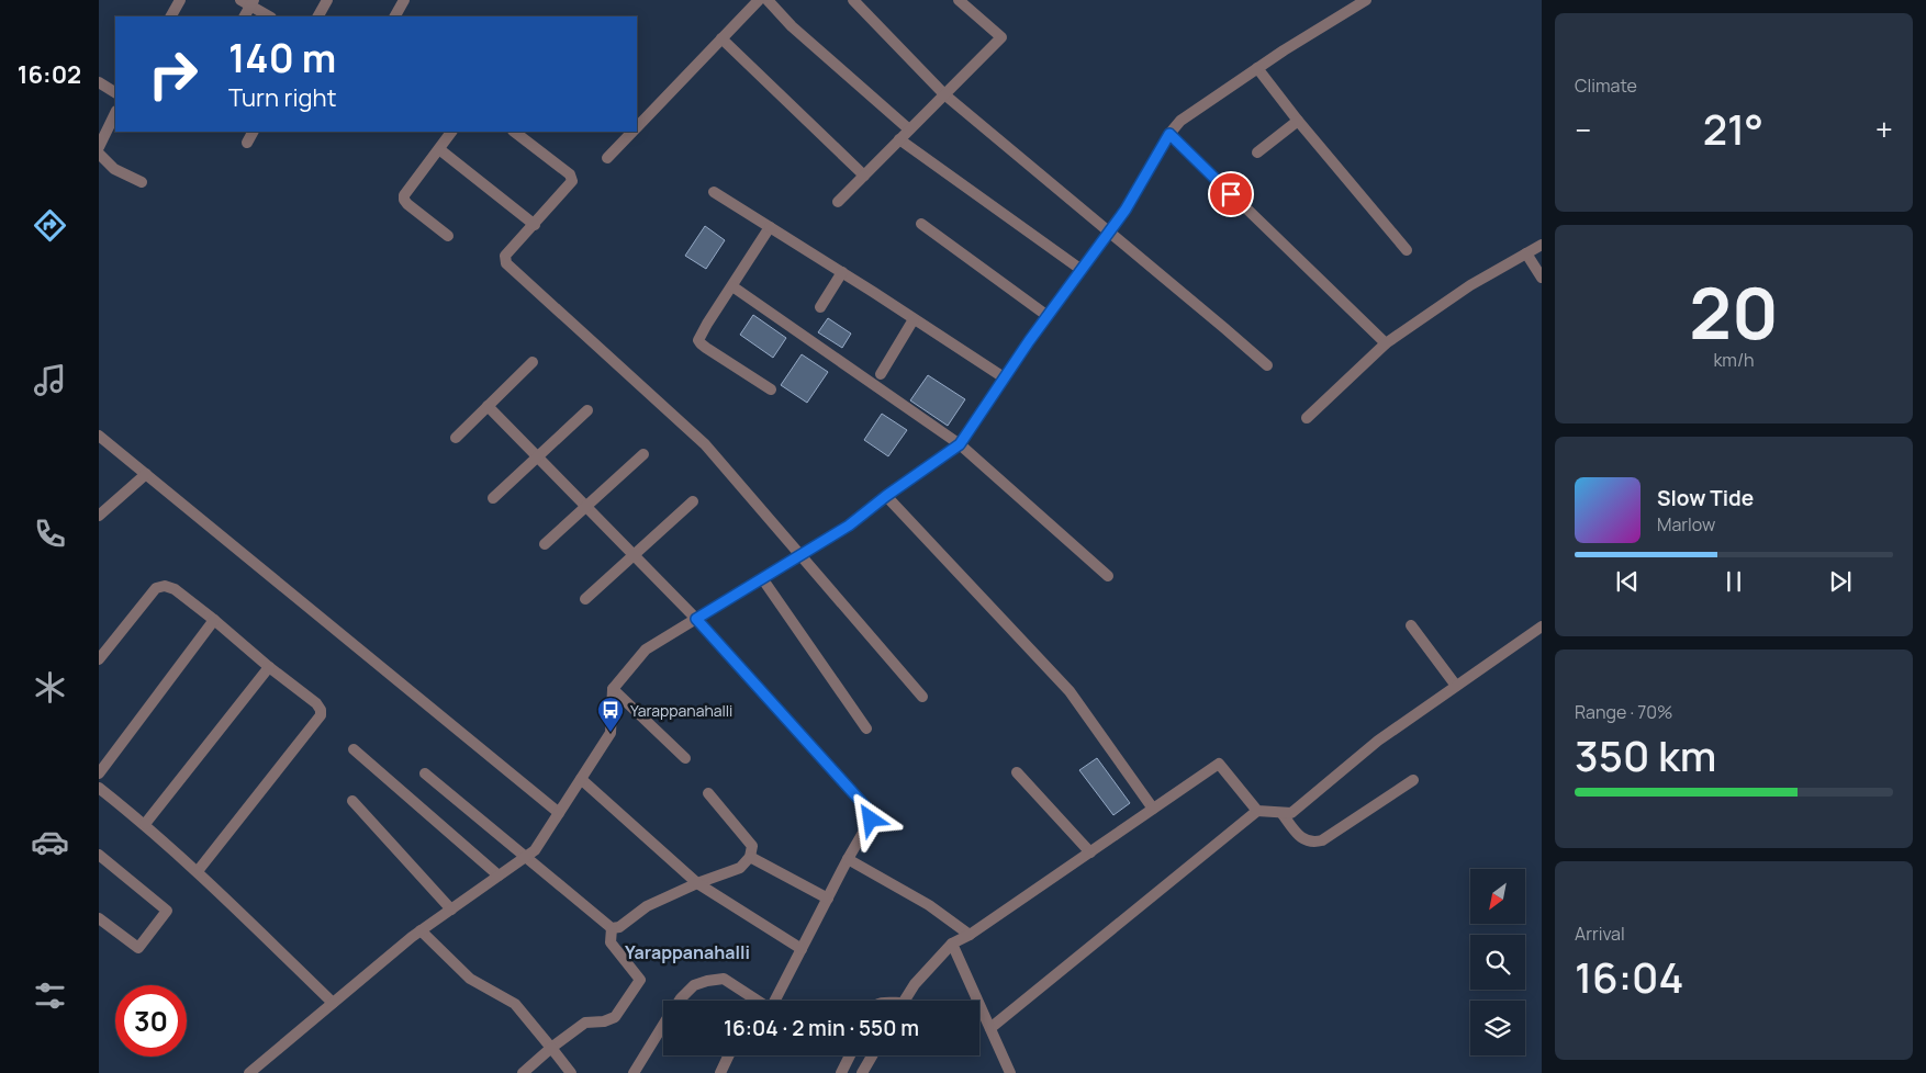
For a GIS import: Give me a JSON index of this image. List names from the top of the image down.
{
  "districts": ["Yarappanahalli"],
  "places": {
    "bus stop": ["Yarappanahalli"]
  },
  "north": "bottom left",
  "page": {
    "tabs": "16:02",
    "tile": [
      "Climate",
      ["20", "km/h"],
      ["Range · 70%", "350 km"],
      ["Arrival", "16:04"]
    ],
    "turn": ["140 m", "Turn right"],
    "heat": ["−", "21°", "+"],
    "song": ["Slow Tide", "Marlow"],
    "limit": "30",
    "trip": "16:04 · 2 min · 550 m"
  }
}
